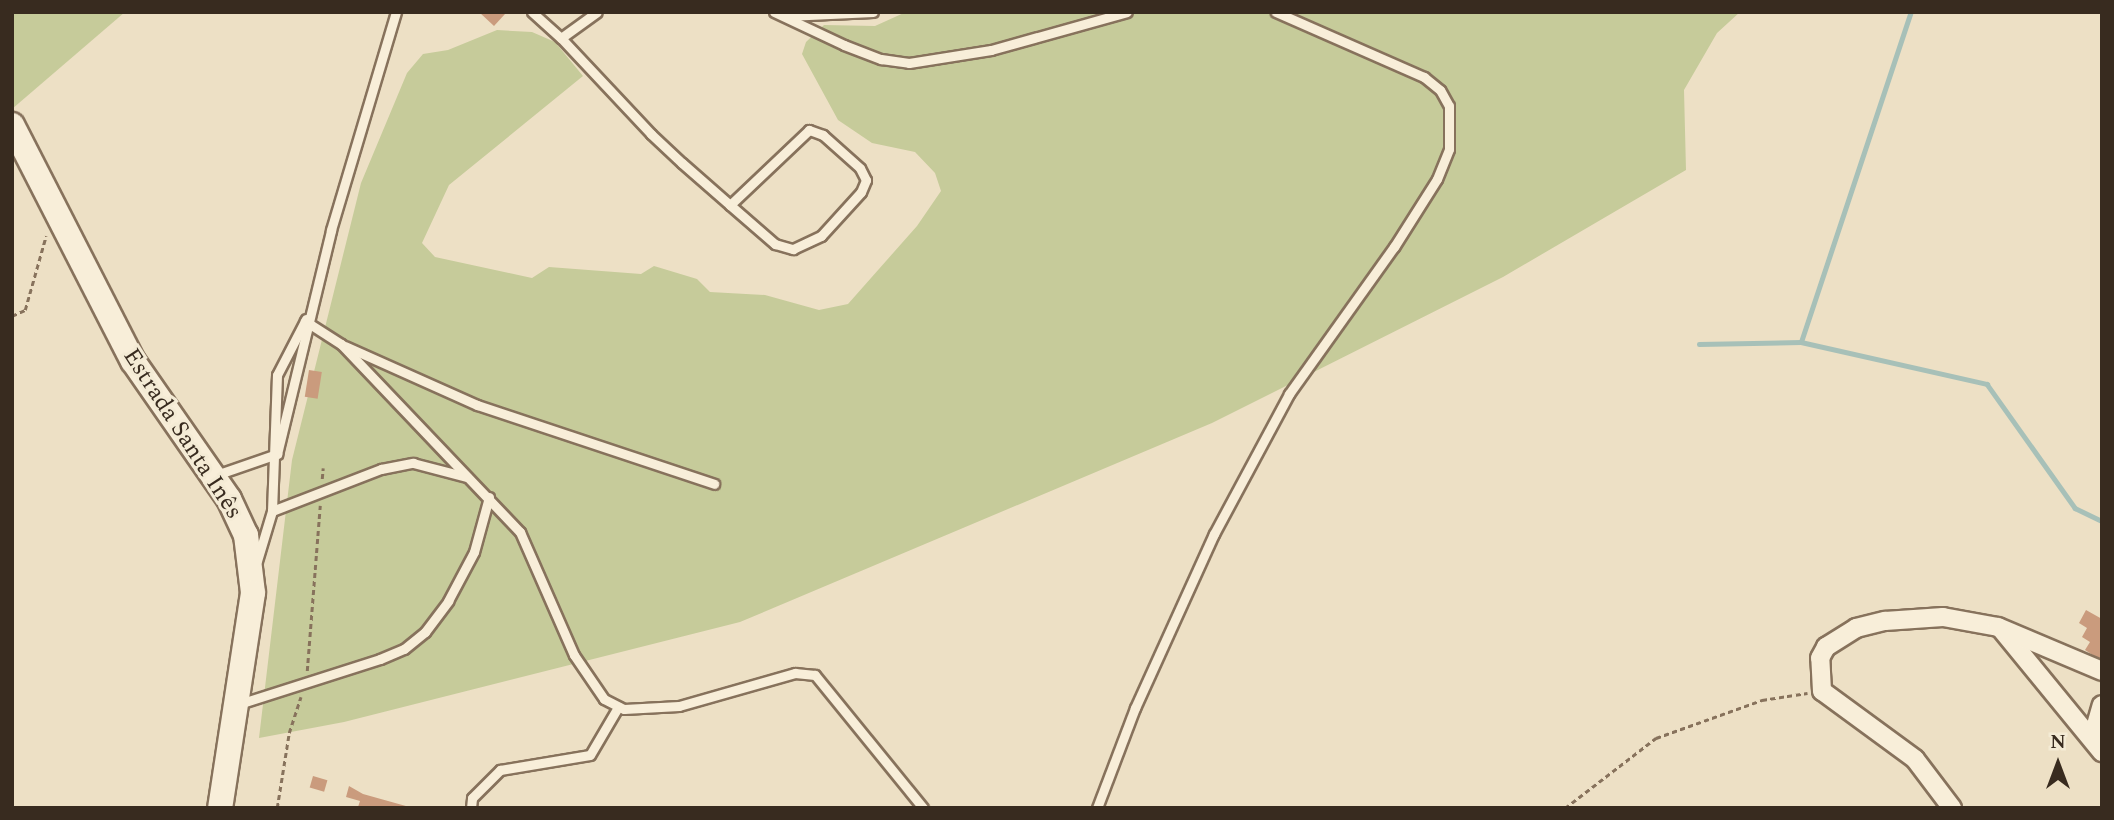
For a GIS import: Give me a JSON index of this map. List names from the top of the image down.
{
  "streets": {
    "main road": ["Estrada Santa Inês"]
  },
  "north": "top"
}
